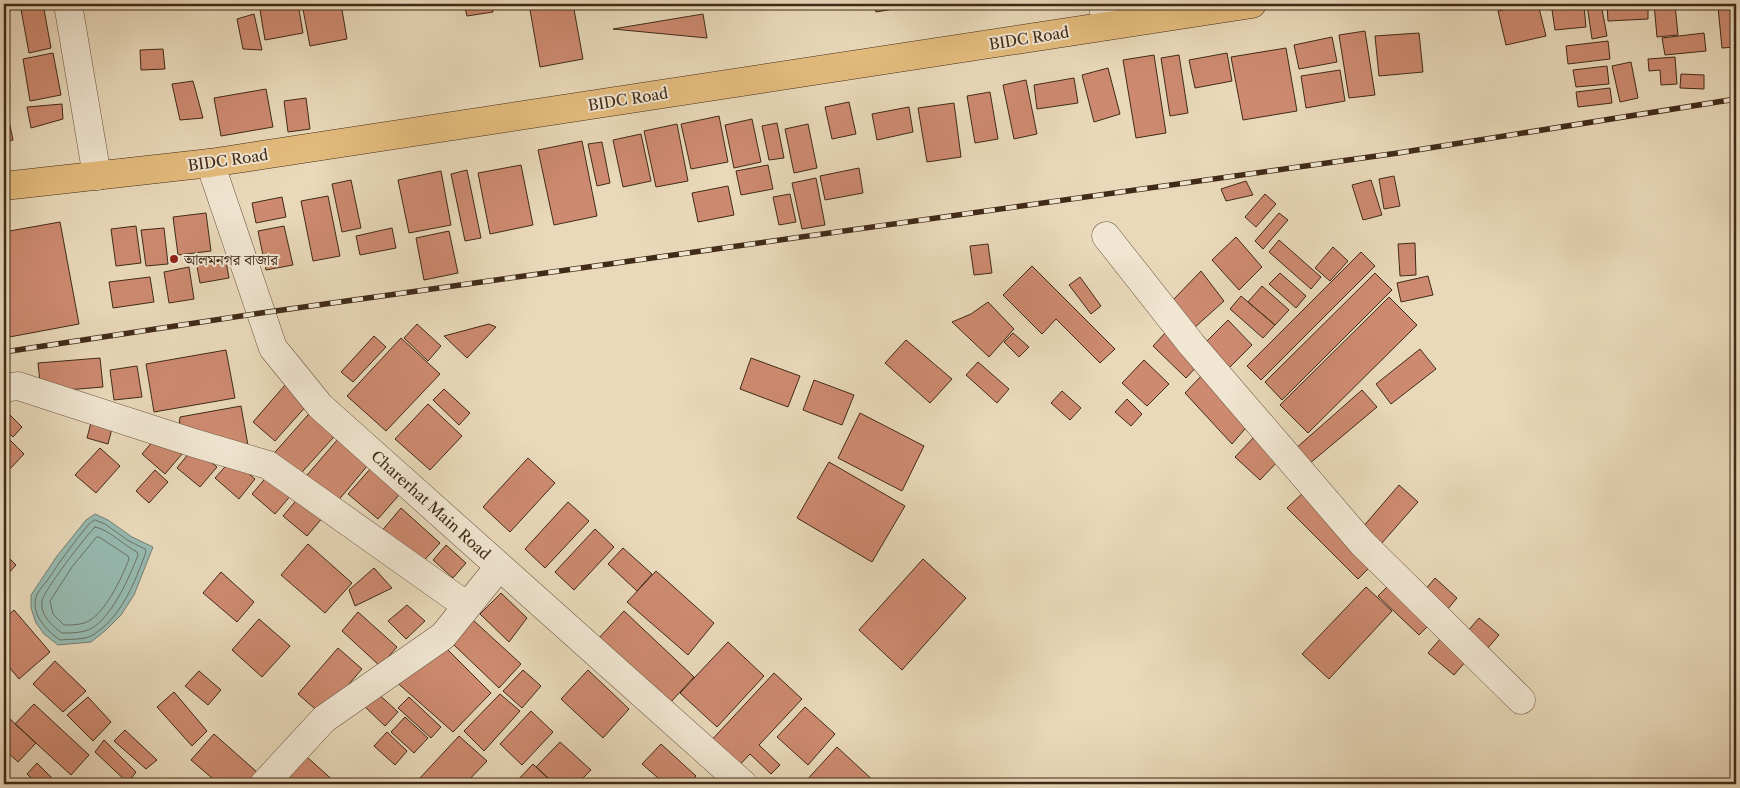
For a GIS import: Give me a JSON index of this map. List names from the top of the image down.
{
  "streets": {
    "main road": ["BIDC Road"],
    "street": ["Charerhat Main Road"]
  },
  "crossings": [
    ["BIDC Road", "Charerhat Main Road"]
  ],
  "places": ["আলমনগর বাজার"]
}
